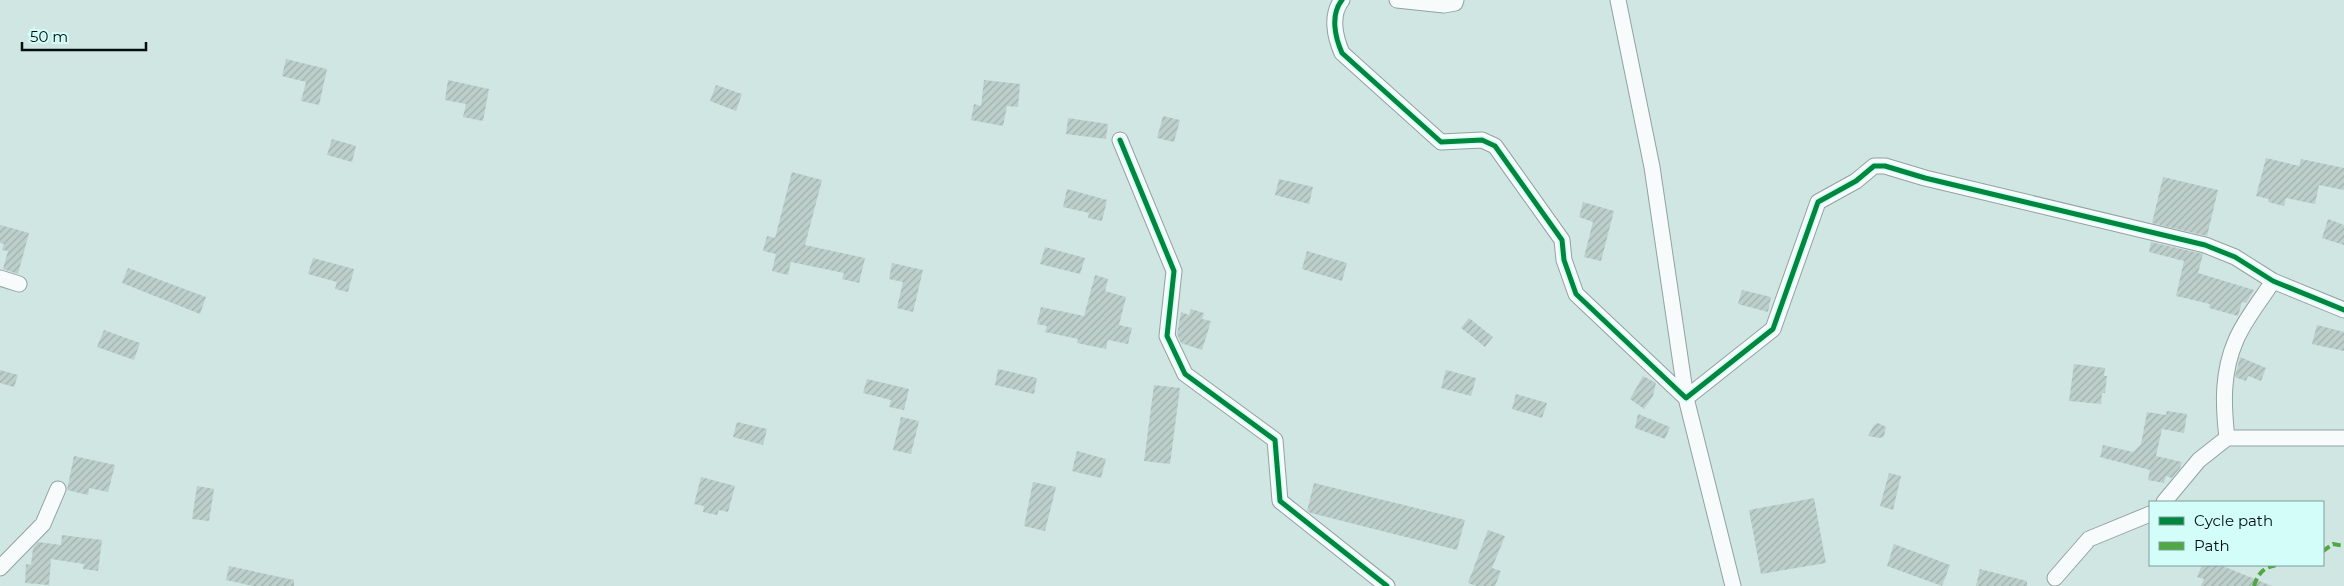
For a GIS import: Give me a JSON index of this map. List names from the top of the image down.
{
  "legend": ["Cycle path", "Path"],
  "scale_bar": "50 m"
}
